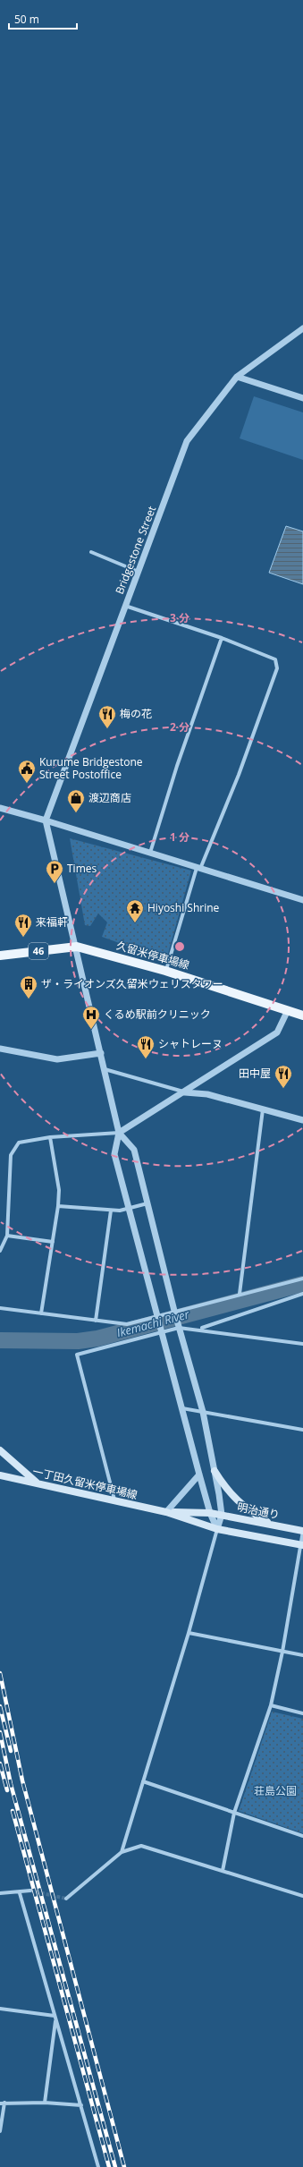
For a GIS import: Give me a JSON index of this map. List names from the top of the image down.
{
  "streets": {
    "main road": [
      "46",
      "久留米停車場線",
      "一丁田久留米停車場線",
      "明治通り"
    ],
    "street": ["Bridgestone Street"]
  },
  "crossings": [
    ["46", "久留米停車場線"],
    ["一丁田久留米停車場線", "明治通り"]
  ],
  "water": ["Ikemachi River"],
  "parks": ["荘島公園"],
  "places": {
    "restaurant": [
      "梅の花",
      "来福軒",
      "シャトレーヌ",
      "田中屋"
    ],
    "public building": ["Kurume Bridgestone Street Postoffice"],
    "shop": ["渡辺商店"],
    "parking": ["Times"],
    "temple": ["Hiyoshi Shrine"],
    "building": ["ザ・ライオンズ久留米ウェリスタワー"],
    "hospital": ["くるめ駅前クリニック"]
  },
  "scale_bar": "50 m",
  "rings": ["3 分", "2 分", "1 分"]
}
